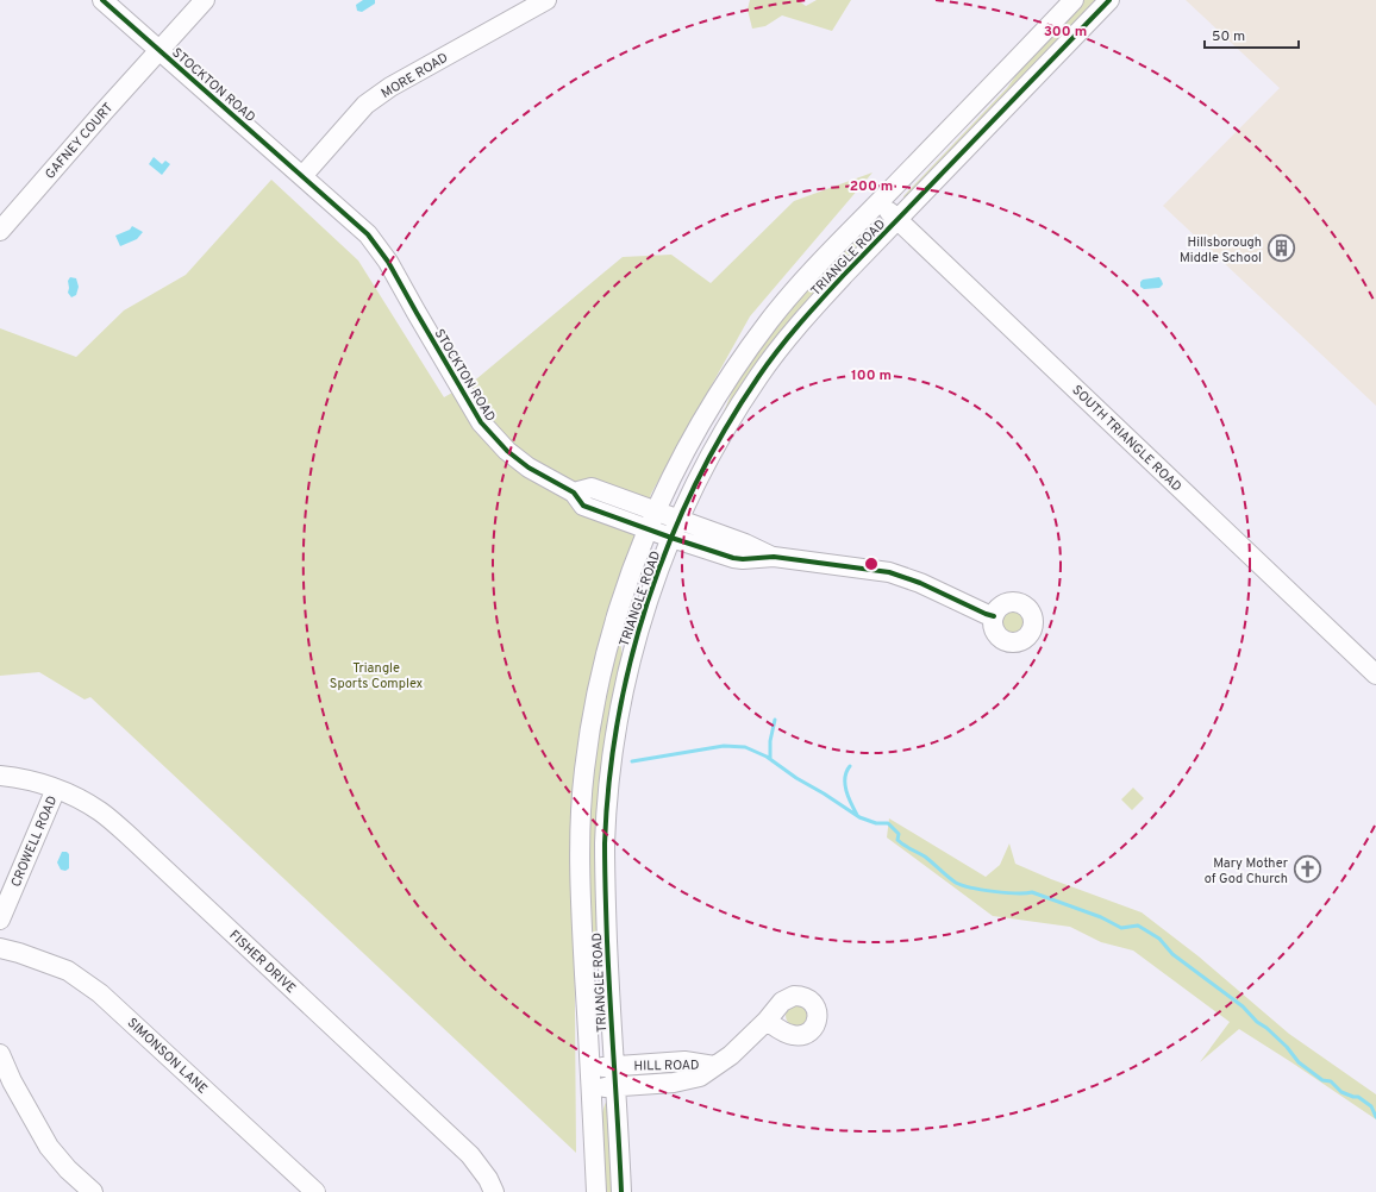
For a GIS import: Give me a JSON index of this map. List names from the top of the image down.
{
  "streets": {
    "street": [
      "MORE ROAD",
      "STOCKTON ROAD",
      "GAFNEY COURT",
      "TRIANGLE ROAD",
      "SOUTH TRIANGLE ROAD",
      "CROWELL ROAD",
      "FISHER DRIVE",
      "SIMONSON LANE",
      "HILL ROAD"
    ]
  },
  "crossings": [
    ["MORE ROAD", "STOCKTON ROAD"],
    ["STOCKTON ROAD", "GAFNEY COURT"],
    ["STOCKTON ROAD", "TRIANGLE ROAD"],
    ["TRIANGLE ROAD", "SOUTH TRIANGLE ROAD"],
    ["TRIANGLE ROAD", "HILL ROAD"],
    ["CROWELL ROAD", "FISHER DRIVE"]
  ],
  "parks": ["Triangle Sports Complex"],
  "places": {
    "building": ["Hillsborough Middle School"],
    "church": ["Mary Mother of God Church"]
  },
  "scale_bar": "50 m",
  "rings": ["300 m", "200 m", "100 m"]
}
